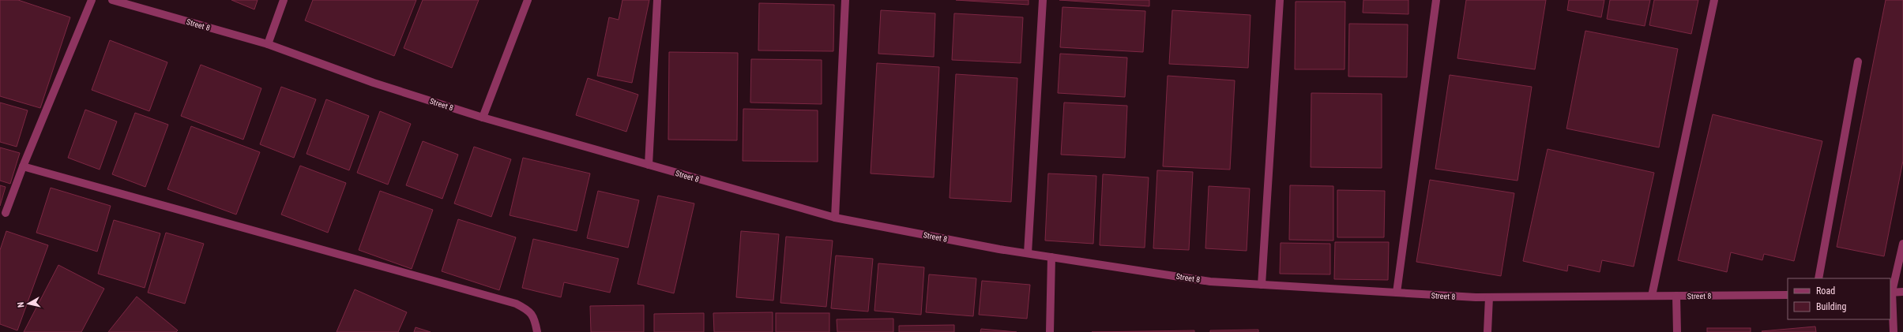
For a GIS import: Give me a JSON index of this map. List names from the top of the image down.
{
  "streets": {
    "street": ["Street 8"]
  },
  "legend": ["Road", "Building"],
  "north": "left"
}
